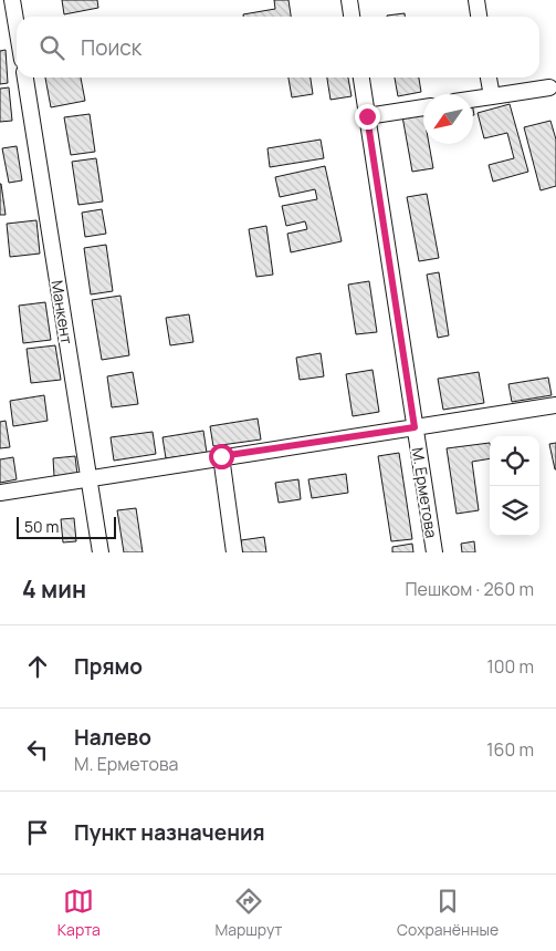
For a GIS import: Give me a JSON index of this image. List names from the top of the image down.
{
  "streets": {
    "street": ["Манкент", "М. Ерметова"]
  },
  "scale_bar": "50 m",
  "north": "bottom left",
  "page": {
    "search": "Поиск",
    "scale": "50 m",
    "heading": ["4 мин", "Пешком · 260 m"],
    "list": [
      ["Прямо", "100 m"],
      ["Налево", "М. Ерметова", "160 m"],
      "Пункт назначения"
    ],
    "nav": ["Карта", "Маршрут", "Сохранённые"]
  }
}
